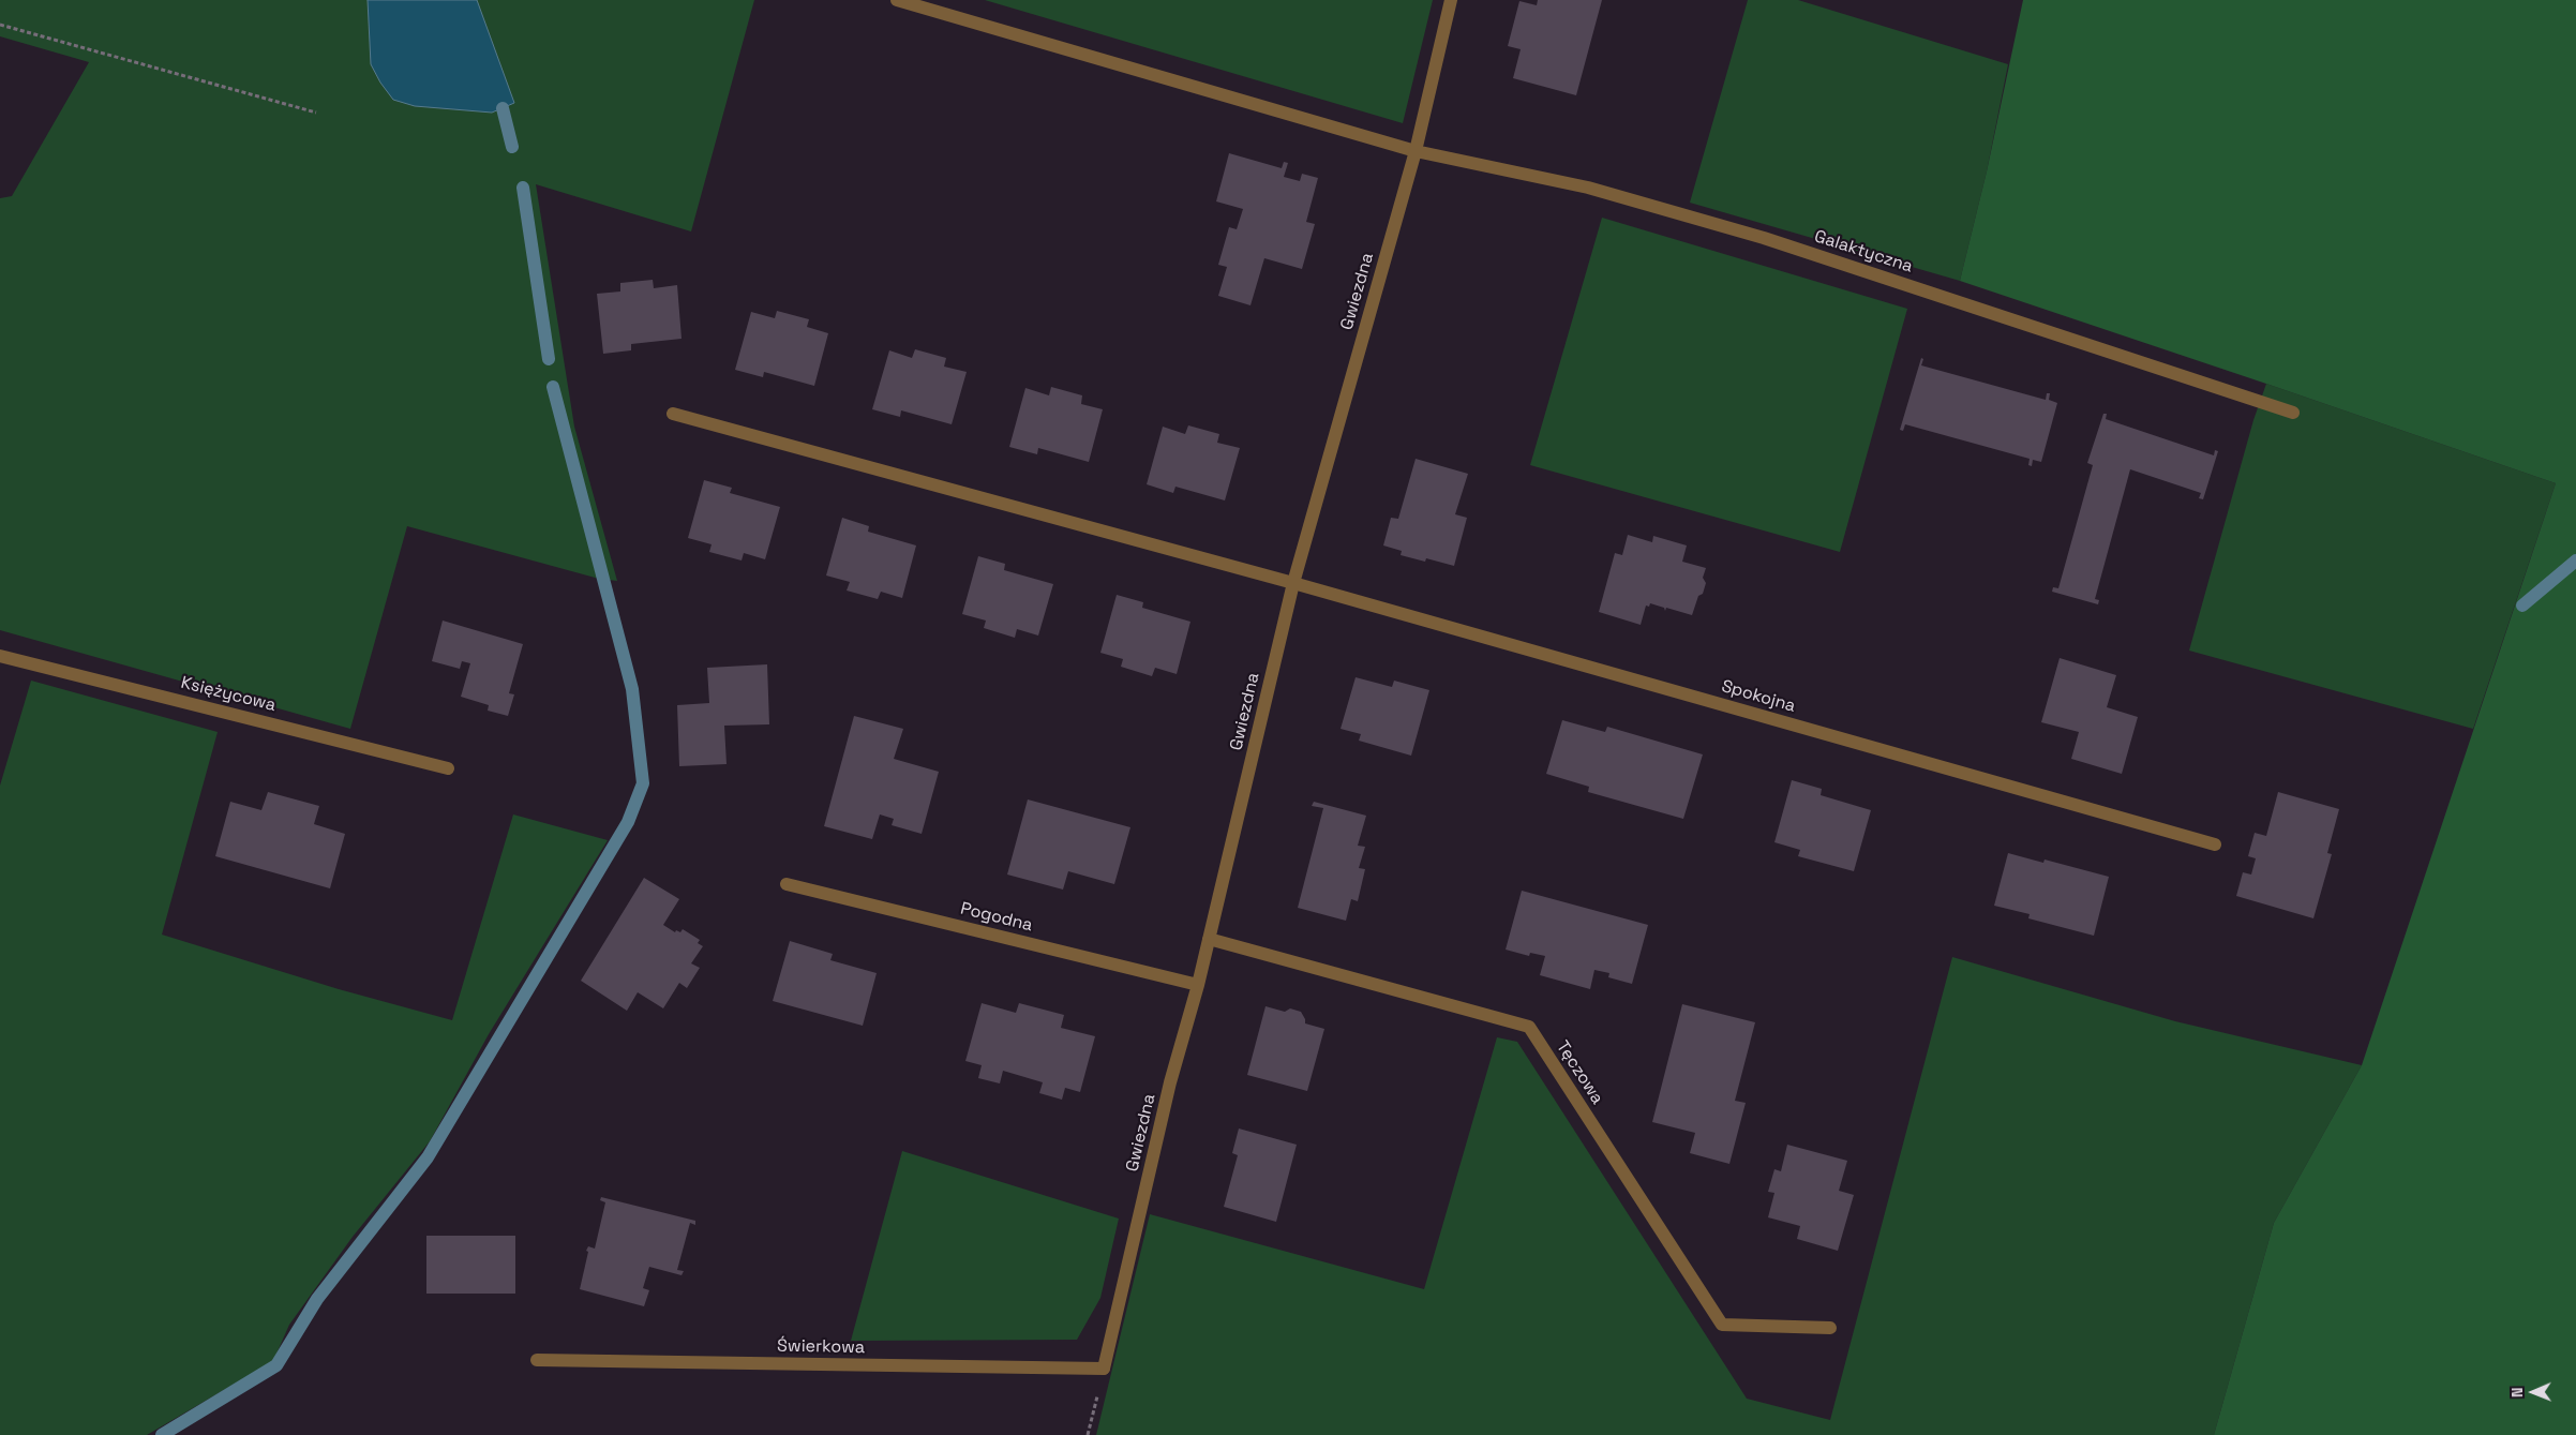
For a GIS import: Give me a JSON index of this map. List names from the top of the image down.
{
  "streets": {
    "street": [
      "Galaktyczna",
      "Gwiezdna",
      "Księżycowa",
      "Spokojna",
      "Pogodna",
      "Tęczowa",
      "Świerkowa"
    ]
  },
  "crossings": [
    ["Galaktyczna", "Gwiezdna"],
    ["Gwiezdna", "Spokojna"],
    ["Gwiezdna", "Pogodna"],
    ["Gwiezdna", "Tęczowa"],
    ["Gwiezdna", "Świerkowa"]
  ],
  "north": "left"
}
